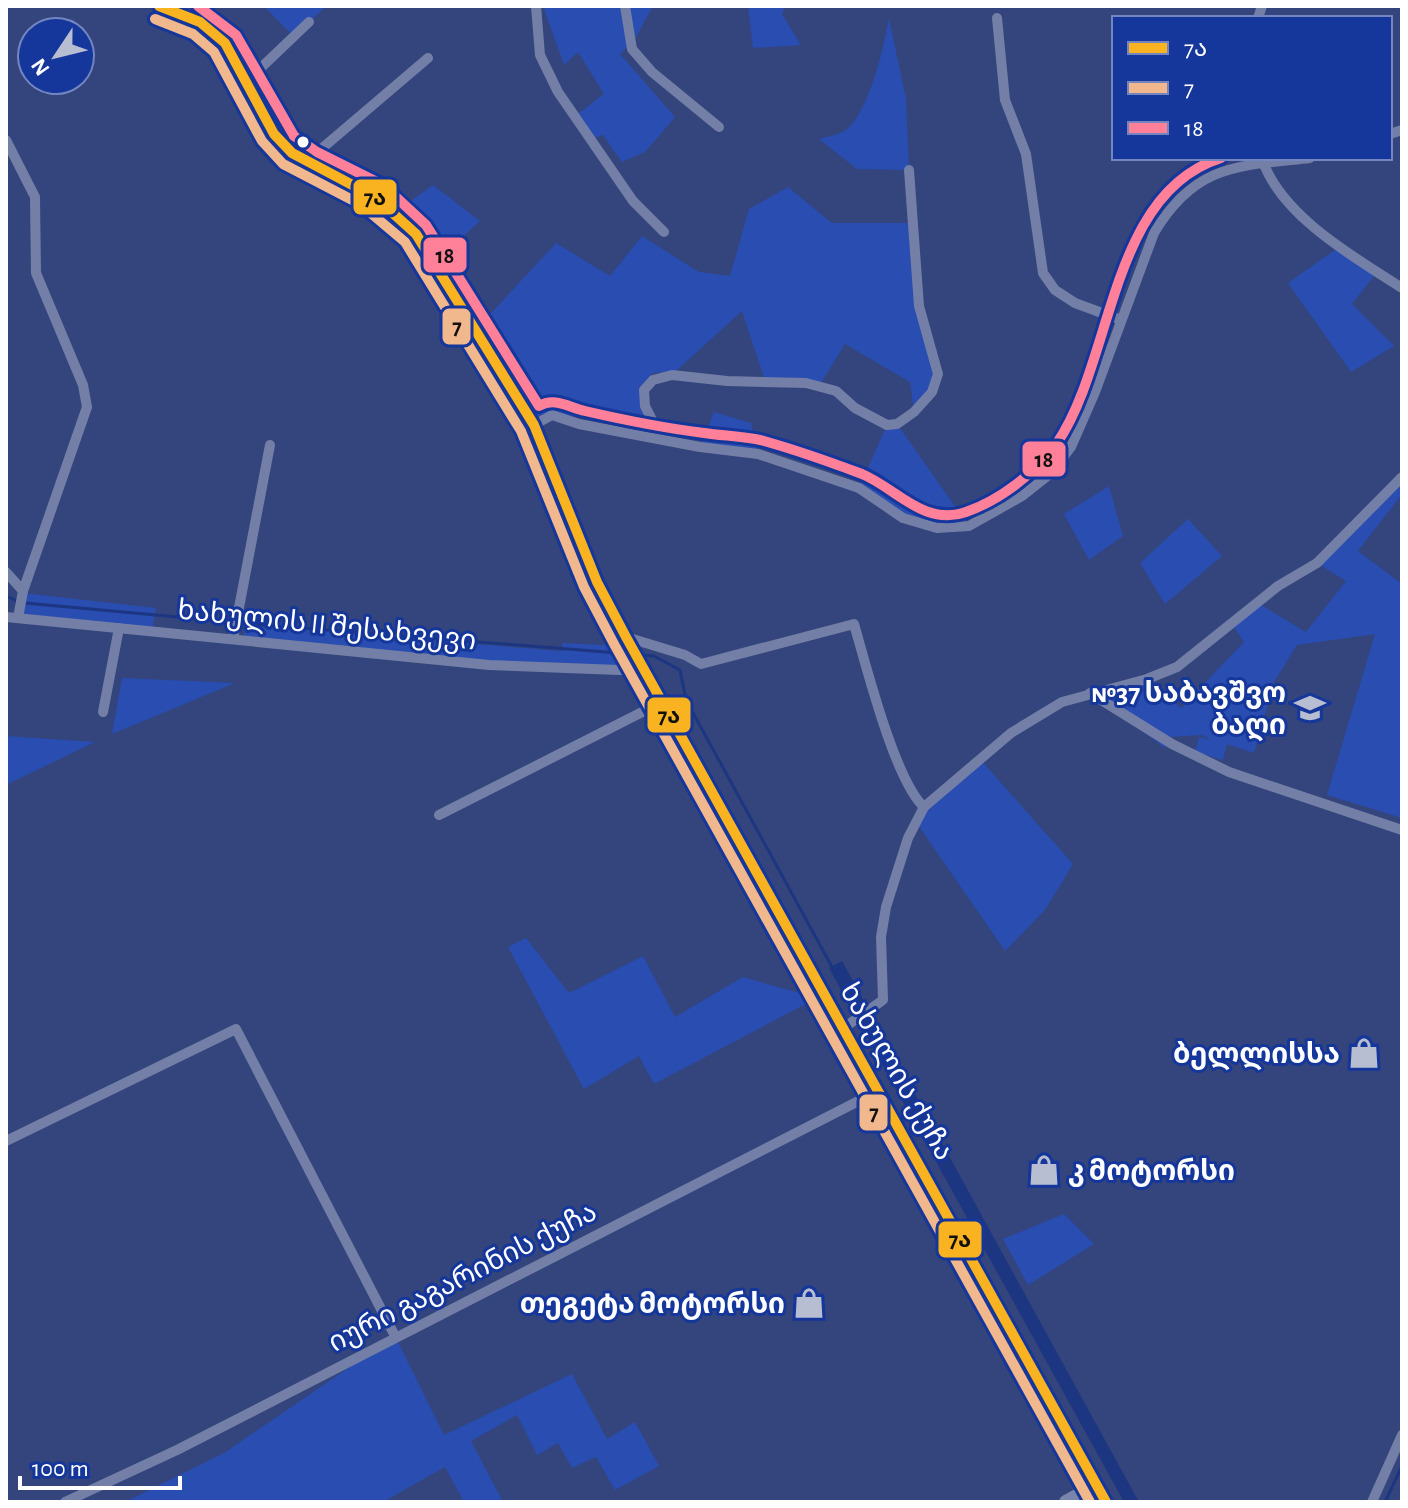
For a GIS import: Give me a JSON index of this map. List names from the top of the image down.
{
  "streets": {
    "street": ["ხახულის II შესახვევი", "ხახულის ქუჩა", "იური გაგარინის ქუჩა"]
  },
  "crossings": [
    ["ხახულის II შესახვევი", "ხახულის ქუჩა"],
    ["ხახულის ქუჩა", "იური გაგარინის ქუჩა"]
  ],
  "places": {
    "school or university": ["№37 საბავშვო ბაღი"],
    "shop": ["ბელლისსა", "კ მოტორსი", "თეგეტა მოტორსი"]
  },
  "lines": ["transit line 7ა", "transit line 18", "transit line 7"],
  "legend": ["7ა", "7", "18"],
  "scale_bar": "100 m",
  "north": "bottom left"
}
